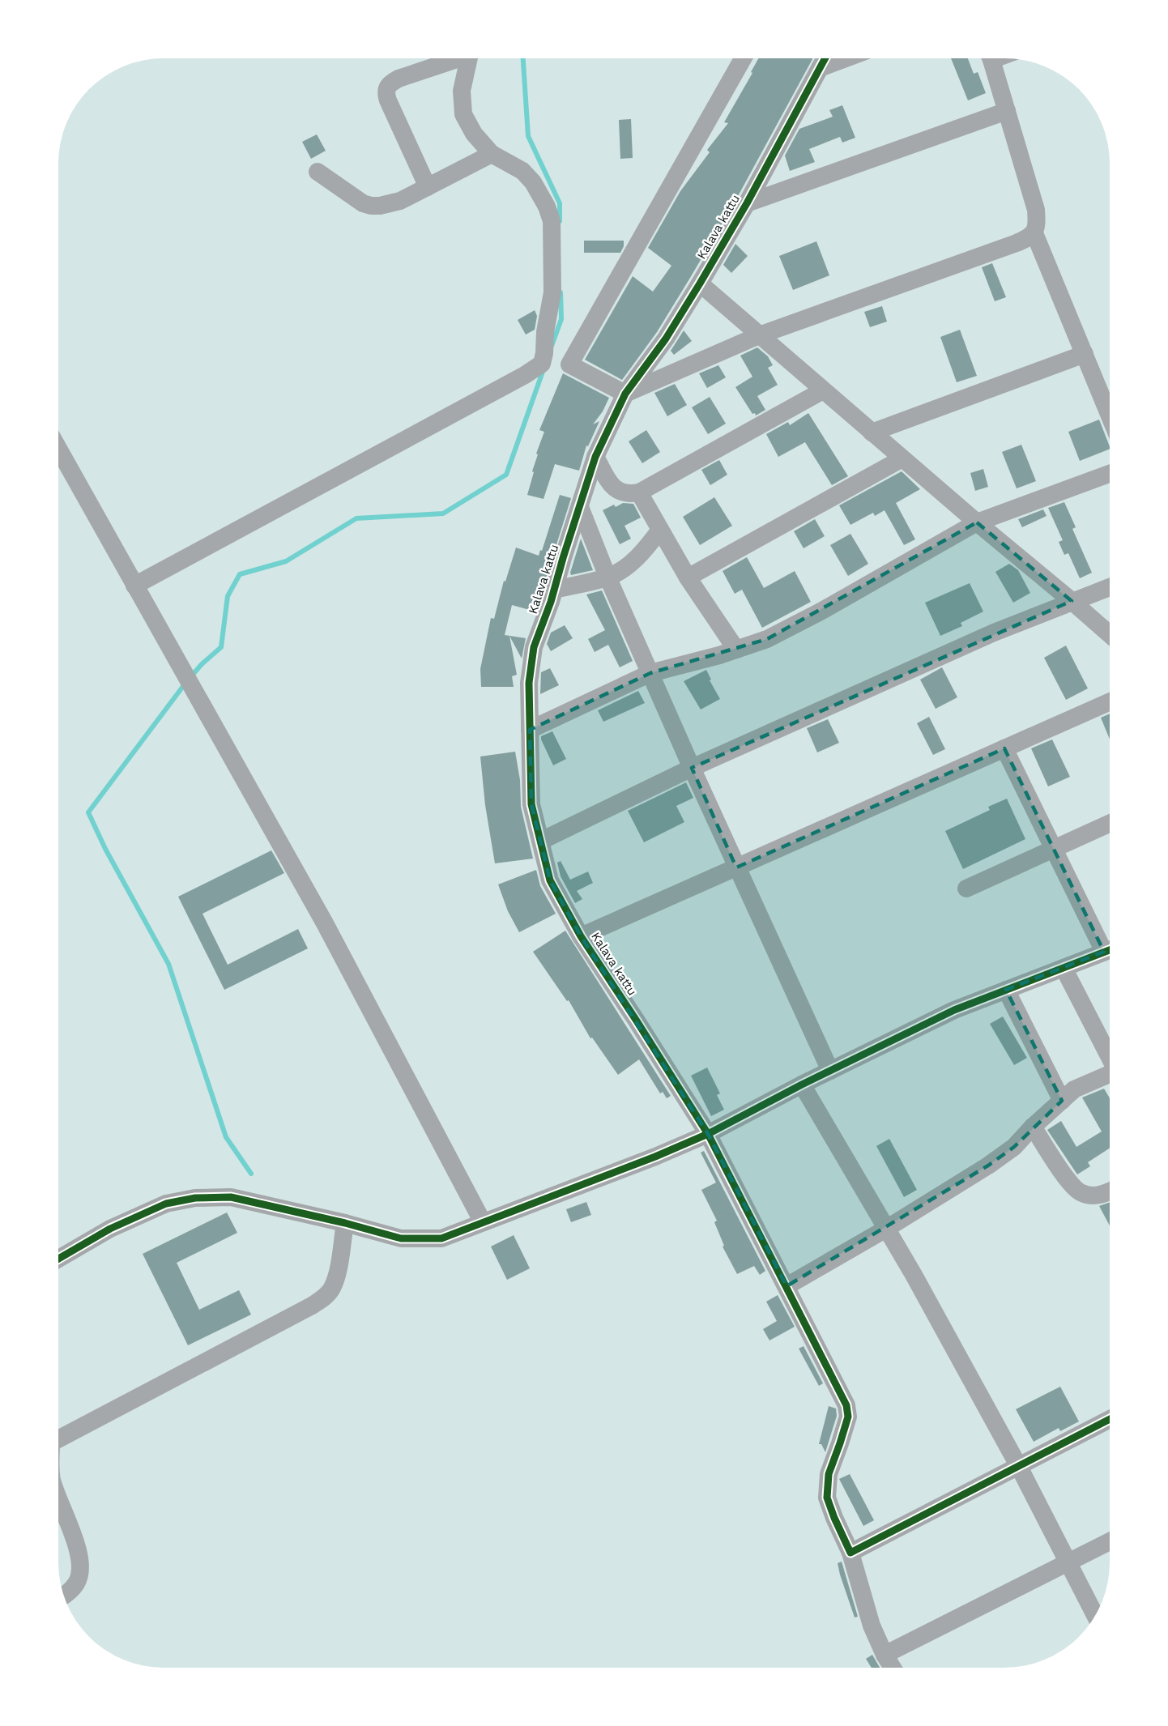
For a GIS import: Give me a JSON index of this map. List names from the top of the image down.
{
  "streets": {
    "street": ["Kalava kattu"]
  }
}
